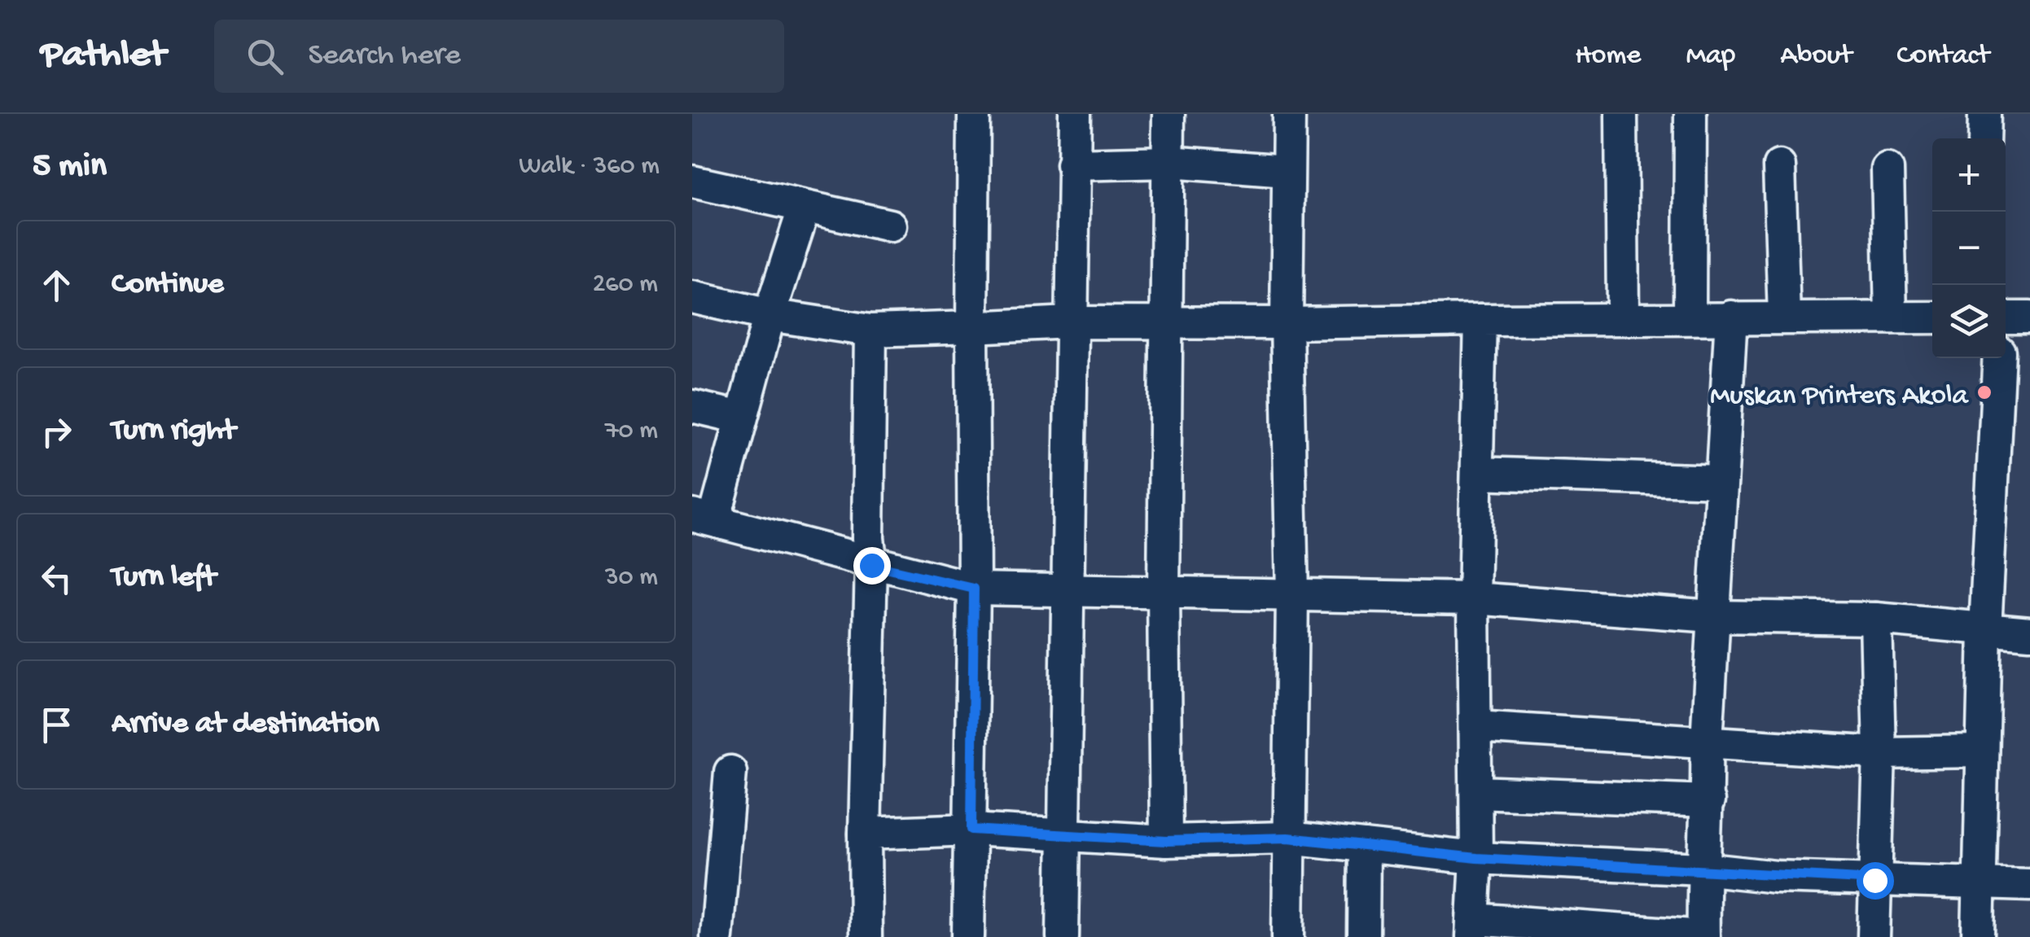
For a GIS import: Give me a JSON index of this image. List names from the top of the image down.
{
  "places": ["Muskan Printers Akola"],
  "page": {
    "header": "Pathlet",
    "search": "Search here",
    "nav": [
      "Home",
      "Map",
      "About",
      "Contact"
    ],
    "heading": ["5 min", "Walk · 360 m"],
    "map_buttons": ["+", "−"],
    "list": [
      ["Continue", "260 m"],
      ["Turn right", "70 m"],
      ["Turn left", "30 m"],
      "Arrive at destination"
    ]
  }
}
